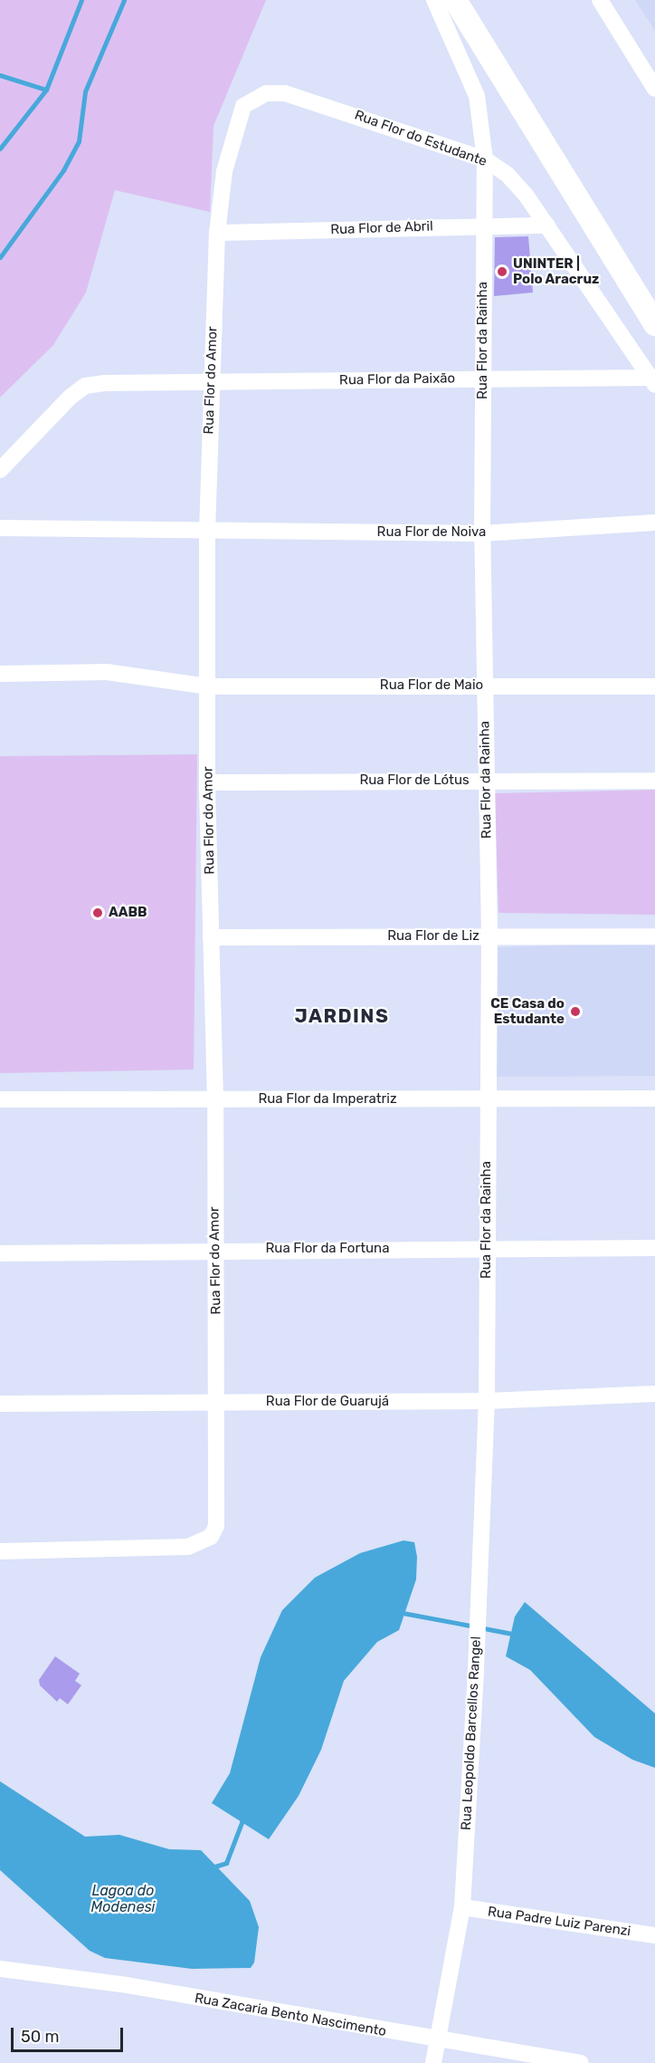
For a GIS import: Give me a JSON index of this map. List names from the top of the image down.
{
  "streets": {
    "street": [
      "Rua Flor do Estudante",
      "Rua Flor de Abril",
      "Rua Flor da Rainha",
      "Rua Flor da Paixão",
      "Rua Flor do Amor",
      "Rua Flor de Noiva",
      "Rua Flor de Maio",
      "Rua Flor de Lótus",
      "Rua Flor de Liz",
      "Rua Flor da Imperatriz",
      "Rua Flor da Fortuna",
      "Rua Flor de Guarujá",
      "Rua Leopoldo Barcellos Rangel",
      "Rua Padre Luiz Parenzi",
      "Rua Zacaria Bento Nascimento"
    ]
  },
  "crossings": [
    ["Rua Flor do Estudante", "Rua Flor de Abril"],
    ["Rua Flor do Estudante", "Rua Flor da Rainha"],
    ["Rua Flor do Estudante", "Rua Flor da Paixão"],
    ["Rua Flor do Estudante", "Rua Flor do Amor"],
    ["Rua Flor de Abril", "Rua Flor da Rainha"],
    ["Rua Flor de Abril", "Rua Flor do Amor"],
    ["Rua Flor da Rainha", "Rua Flor da Paixão"],
    ["Rua Flor da Rainha", "Rua Flor de Noiva"],
    ["Rua Flor da Rainha", "Rua Flor de Maio"],
    ["Rua Flor da Rainha", "Rua Flor de Lótus"],
    ["Rua Flor da Rainha", "Rua Flor de Liz"],
    ["Rua Flor da Rainha", "Rua Flor da Imperatriz"],
    ["Rua Flor da Rainha", "Rua Flor da Fortuna"],
    ["Rua Flor da Rainha", "Rua Flor de Guarujá"],
    ["Rua Flor da Rainha", "Rua Leopoldo Barcellos Rangel"],
    ["Rua Flor da Paixão", "Rua Flor do Amor"],
    ["Rua Flor do Amor", "Rua Flor de Noiva"],
    ["Rua Flor do Amor", "Rua Flor de Maio"],
    ["Rua Flor do Amor", "Rua Flor de Lótus"],
    ["Rua Flor do Amor", "Rua Flor de Liz"],
    ["Rua Flor do Amor", "Rua Flor da Imperatriz"],
    ["Rua Flor do Amor", "Rua Flor da Fortuna"],
    ["Rua Flor do Amor", "Rua Flor de Guarujá"],
    ["Rua Flor de Guarujá", "Rua Leopoldo Barcellos Rangel"],
    ["Rua Leopoldo Barcellos Rangel", "Rua Padre Luiz Parenzi"],
    ["Rua Leopoldo Barcellos Rangel", "Rua Zacaria Bento Nascimento"]
  ],
  "districts": ["JARDINS"],
  "water": ["Lagoa do Modenesi"],
  "places": ["UNINTER | Polo Aracruz", "AABB", "CE Casa do Estudante"],
  "scale_bar": "50 m"
}
